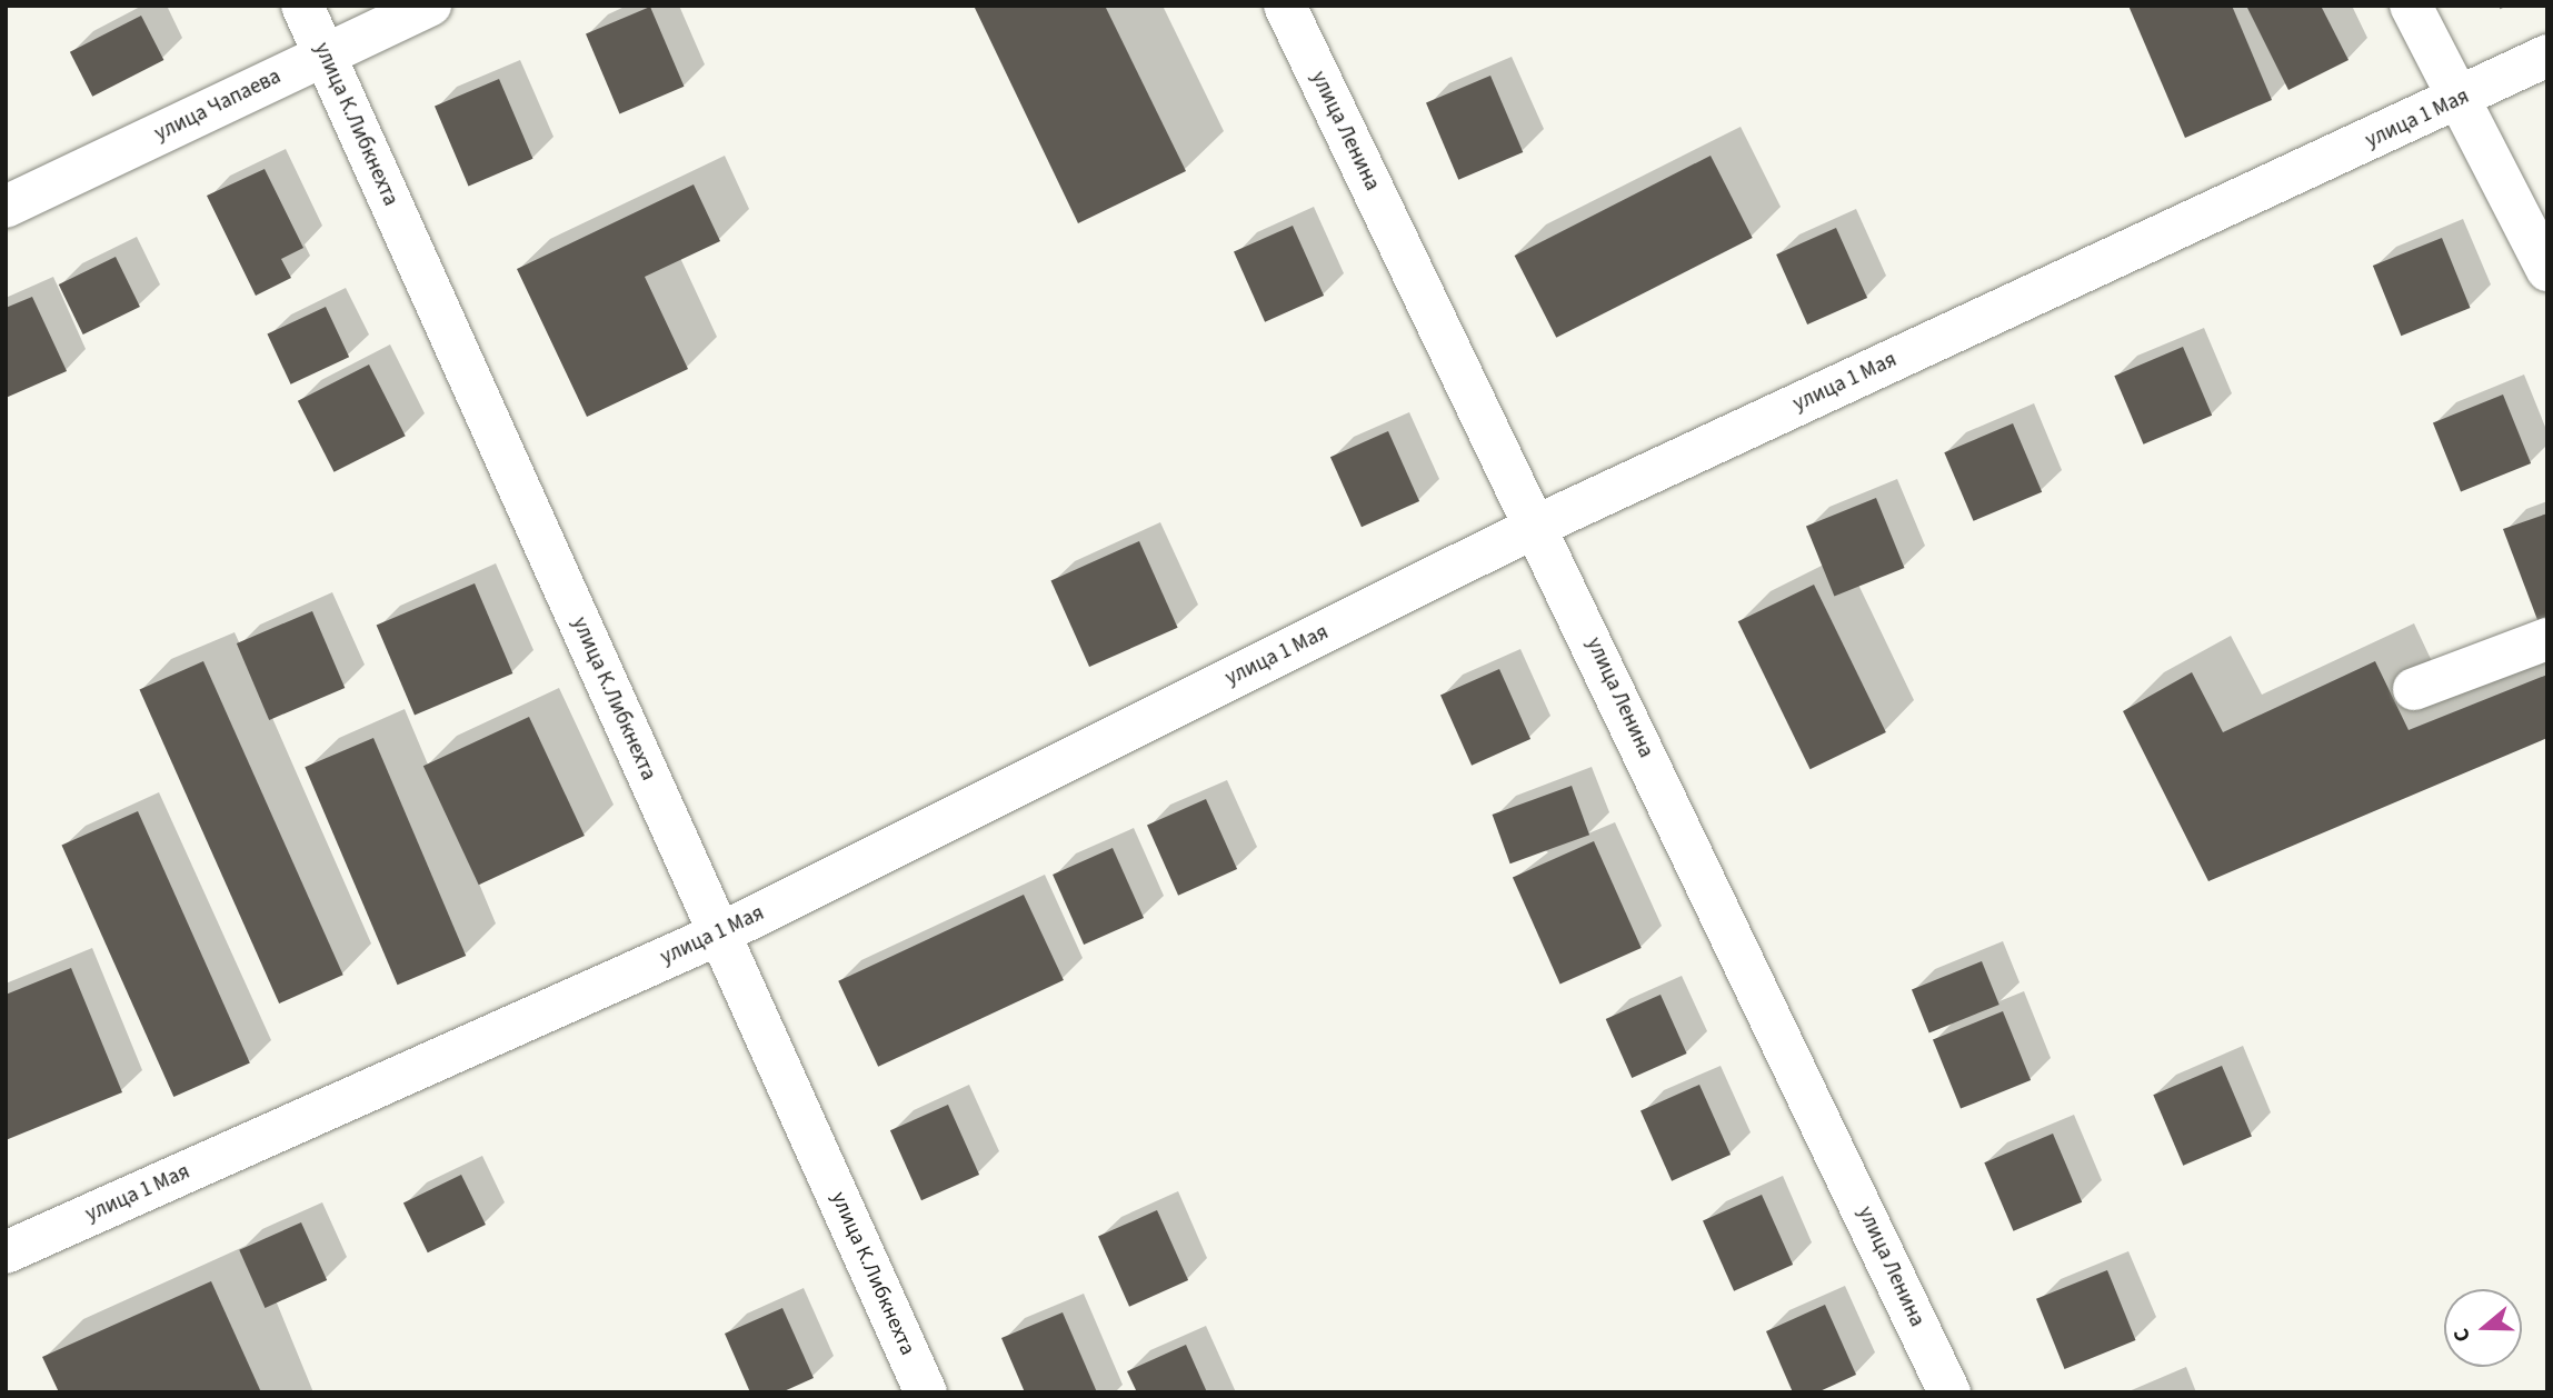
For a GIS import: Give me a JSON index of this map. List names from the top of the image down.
{
  "streets": {
    "main road": [
      "улица Чапаева",
      "улица 1 Мая",
      "улица К.Либкнехта",
      "улица Ленина"
    ]
  },
  "crossings": [
    ["улица Чапаева", "улица К.Либкнехта"],
    ["улица 1 Мая", "улица К.Либкнехта"],
    ["улица 1 Мая", "улица Ленина"]
  ],
  "north": "left"
}
